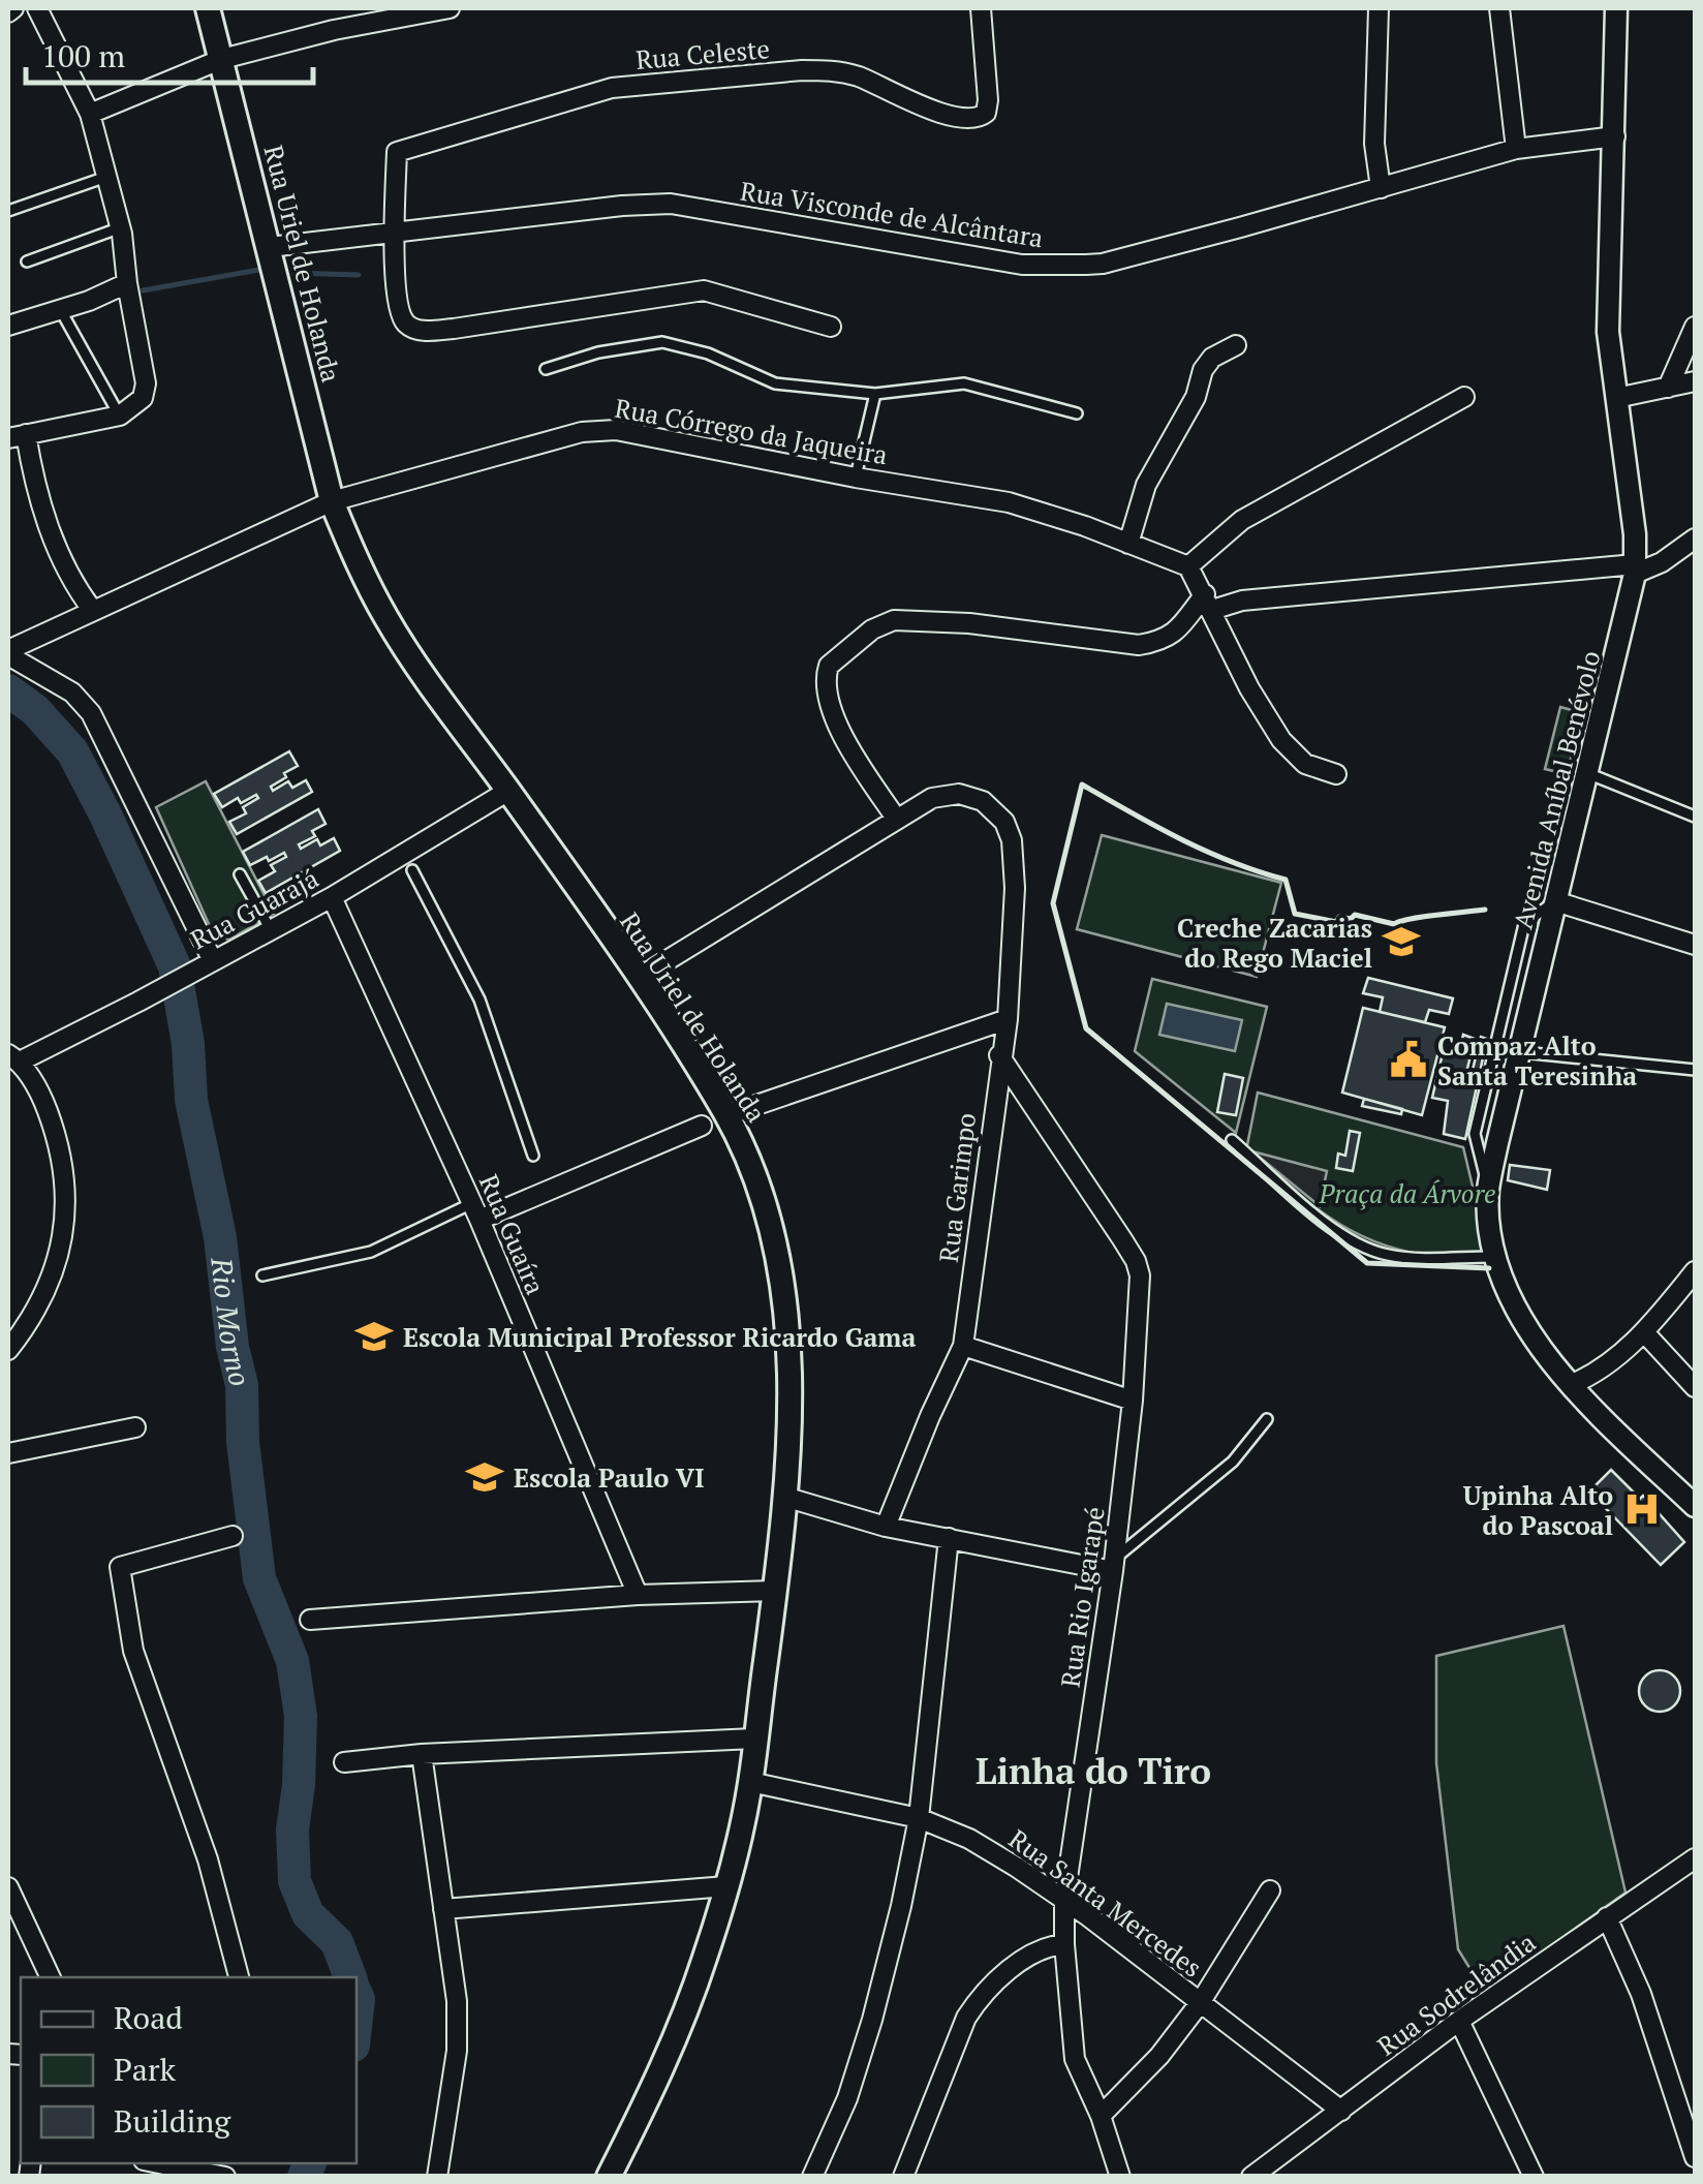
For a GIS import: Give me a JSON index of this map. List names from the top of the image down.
{
  "streets": {
    "main road": ["Rua Uriel de Holanda"],
    "street": [
      "Rua Celeste",
      "Rua Visconde de Alcântara",
      "Rua Córrego da Jaqueira",
      "Avenida Aníbal Benévolo",
      "Rua Guarajá",
      "Rua Garimpo",
      "Rua Guaíra",
      "Rua Rio Igarapé",
      "Rua Santa Mercedes",
      "Rua Sodrelândia"
    ]
  },
  "crossings": [
    ["Rua Celeste", "Rua Visconde de Alcântara"],
    ["Rua Visconde de Alcântara", "Rua Uriel de Holanda"],
    ["Rua Visconde de Alcântara", "Avenida Aníbal Benévolo"],
    ["Rua Uriel de Holanda", "Rua Córrego da Jaqueira"],
    ["Rua Uriel de Holanda", "Rua Guarajá"],
    ["Rua Uriel de Holanda", "Rua Santa Mercedes"],
    ["Rua Guarajá", "Rua Guaíra"],
    ["Rua Garimpo", "Rua Rio Igarapé"],
    ["Rua Rio Igarapé", "Rua Santa Mercedes"],
    ["Rua Santa Mercedes", "Rua Sodrelândia"]
  ],
  "districts": ["Linha do Tiro"],
  "water": ["Rio Morno"],
  "parks": ["Praça da Árvore"],
  "places": {
    "school or university": ["Creche Zacarias do Rego Maciel", "Escola Municipal Professor Ricardo Gama", "Escola Paulo VI"],
    "public building": ["Compaz Alto Santa Teresinha"],
    "hospital": ["Upinha Alto do Pascoal"]
  },
  "legend": ["Road", "Park", "Building"],
  "scale_bar": "100 m"
}
